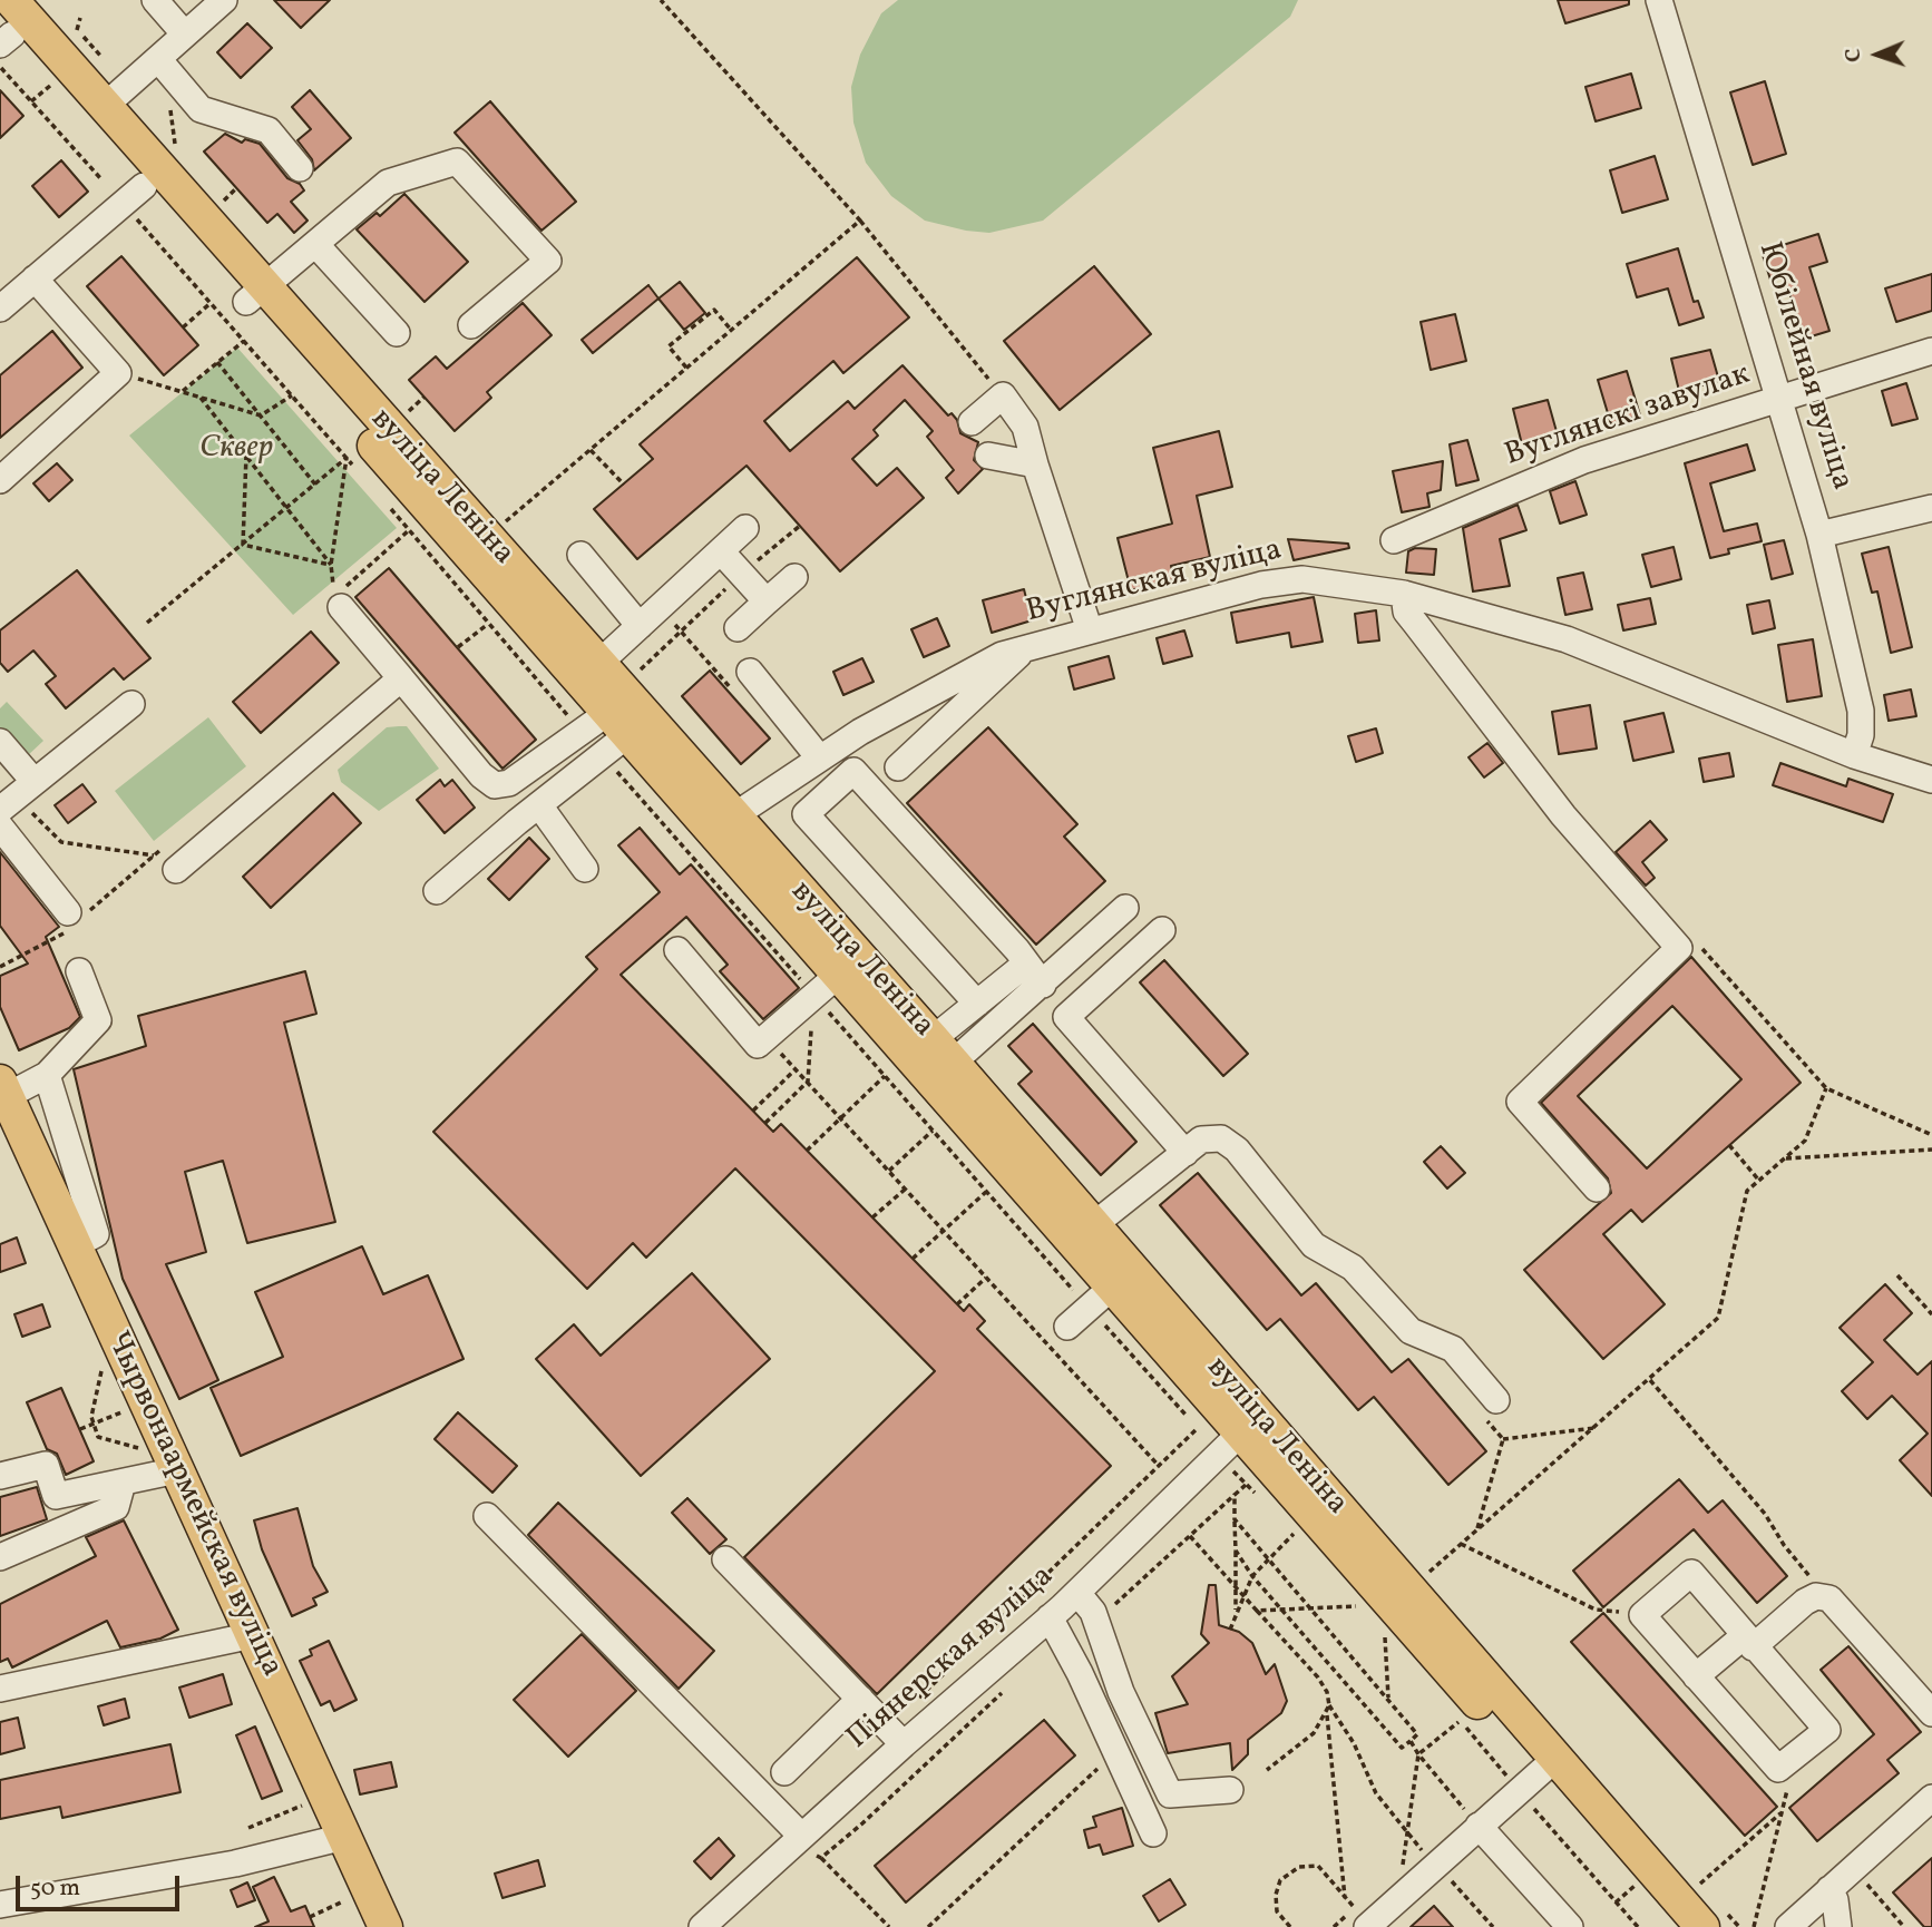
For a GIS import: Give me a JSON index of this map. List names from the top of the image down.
{
  "streets": {
    "main road": ["вуліца Леніна", "Чырвонаармейская вуліца"],
    "street": [
      "Юбілейная вуліца",
      "Вуглянскі завулак",
      "Вуглянская вуліца",
      "Піянерская вуліца"
    ]
  },
  "crossings": [
    ["Юбілейная вуліца", "Вуглянскі завулак"],
    ["Юбілейная вуліца", "Вуглянская вуліца"],
    ["вуліца Леніна", "Вуглянская вуліца"],
    ["вуліца Леніна", "Піянерская вуліца"]
  ],
  "parks": ["Сквер"],
  "scale_bar": "50 m",
  "north": "left"
}
